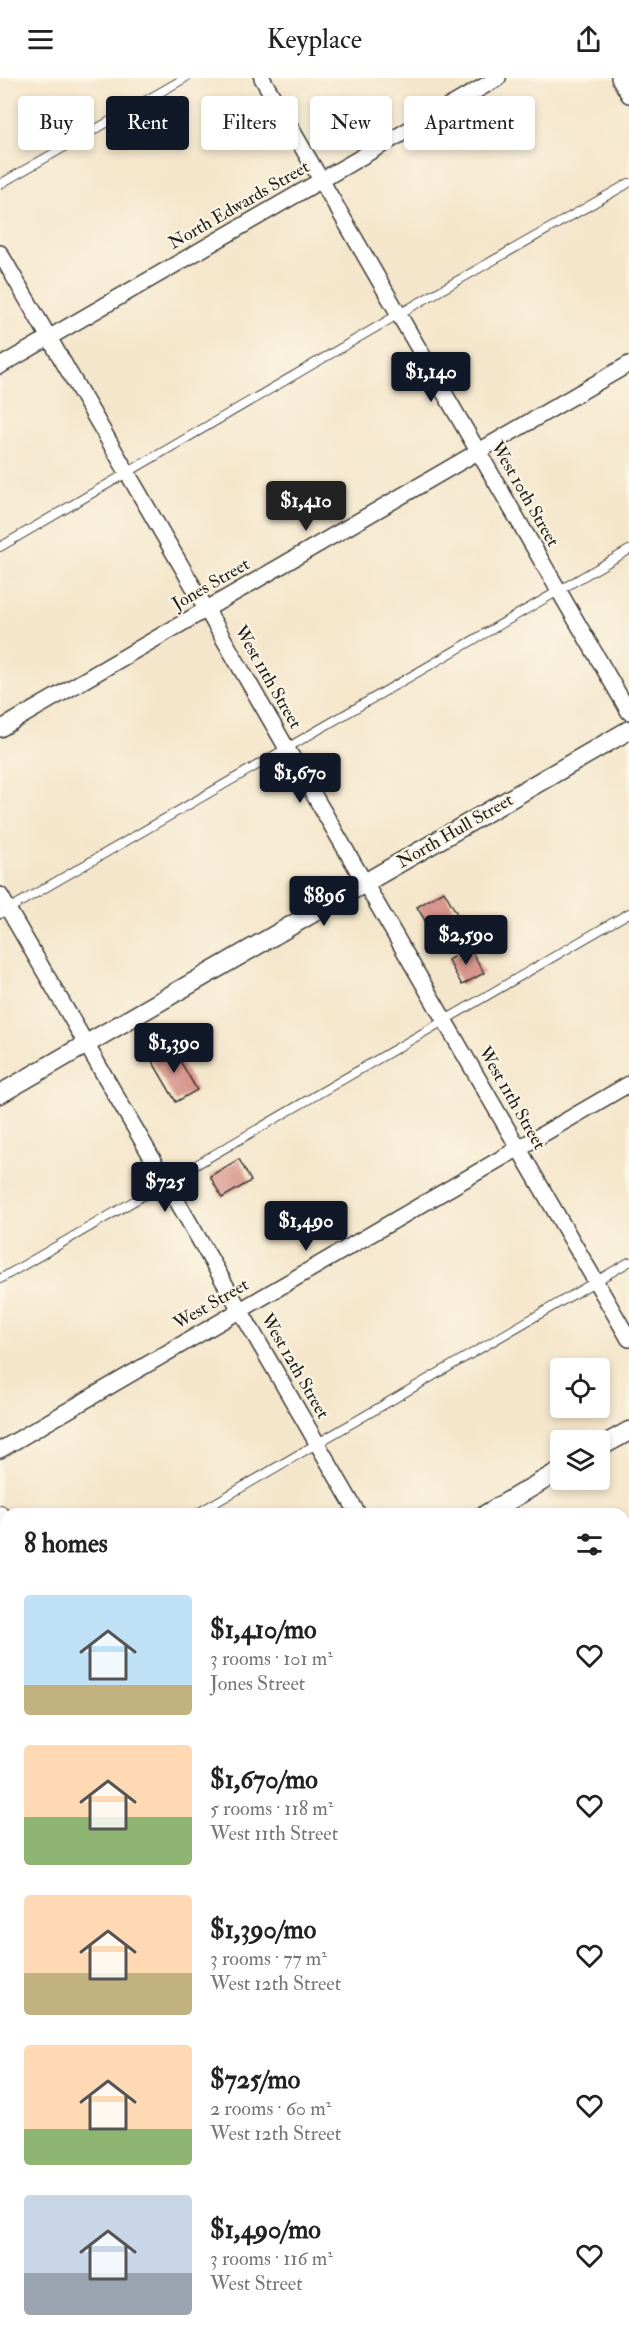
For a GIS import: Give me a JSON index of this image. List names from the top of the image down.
{
  "streets": {
    "street": [
      "North Edwards Street",
      "West 10th Street",
      "Jones Street",
      "West 11th Street",
      "North Hull Street",
      "West Street",
      "West 12th Street"
    ]
  },
  "crossings": [
    ["North Edwards Street", "West 10th Street"],
    ["North Edwards Street", "West 11th Street"],
    ["West 10th Street", "Jones Street"],
    ["Jones Street", "West 11th Street"],
    ["West 11th Street", "North Hull Street"],
    ["West 11th Street", "West Street"],
    ["North Hull Street", "West 12th Street"],
    ["West Street", "West 12th Street"]
  ],
  "page": {
    "header": "Keyplace",
    "chip": [
      "Buy",
      "Rent",
      "Filters",
      "New",
      "Apartment"
    ],
    "price": [
      "$1,140",
      "$1,410",
      "$1,670",
      "$896",
      "$2,590",
      "$1,390",
      "$725",
      "$1,490"
    ],
    "heading": "8 homes",
    "list": [
      {
        "name": "$1,410/mo",
        "note": "3 rooms · 101 m² · Jones Street"
      },
      {
        "name": "$1,670/mo",
        "note": "5 rooms · 118 m² · West 11th Street"
      },
      {
        "name": "$1,390/mo",
        "note": "3 rooms · 77 m² · West 12th Street"
      },
      {
        "name": "$725/mo",
        "note": "2 rooms · 60 m² · West 12th Street"
      },
      {
        "name": "$1,490/mo",
        "note": "3 rooms · 116 m² · West Street"
      }
    ]
  }
}
